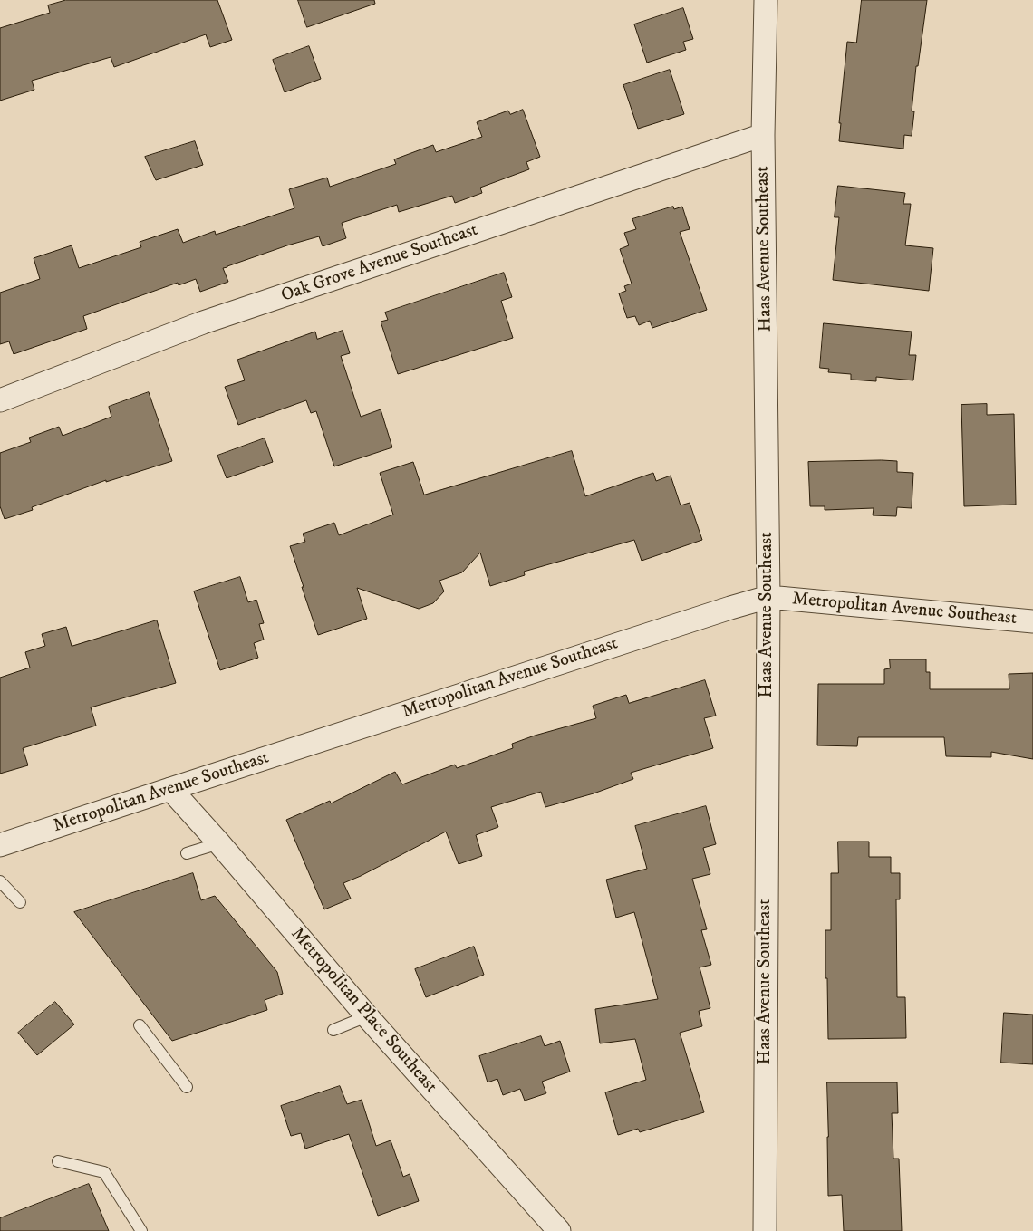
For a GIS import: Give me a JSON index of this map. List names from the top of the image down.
{
  "streets": {
    "street": [
      "Haas Avenue Southeast",
      "Oak Grove Avenue Southeast",
      "Metropolitan Avenue Southeast",
      "Metropolitan Place Southeast"
    ]
  },
  "crossings": [
    ["Haas Avenue Southeast", "Oak Grove Avenue Southeast"],
    ["Haas Avenue Southeast", "Metropolitan Avenue Southeast"],
    ["Metropolitan Avenue Southeast", "Metropolitan Place Southeast"]
  ]
}
